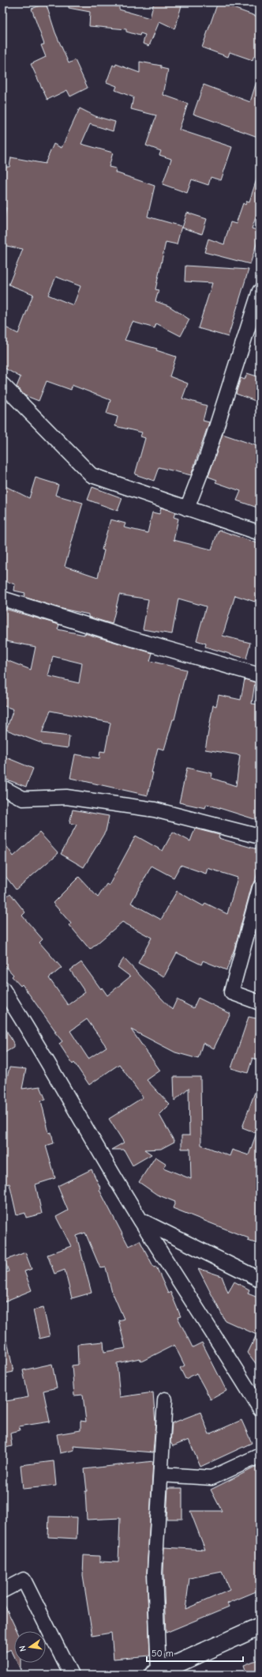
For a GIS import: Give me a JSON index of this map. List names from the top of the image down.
{
  "scale_bar": "50 m",
  "north": "left"
}
